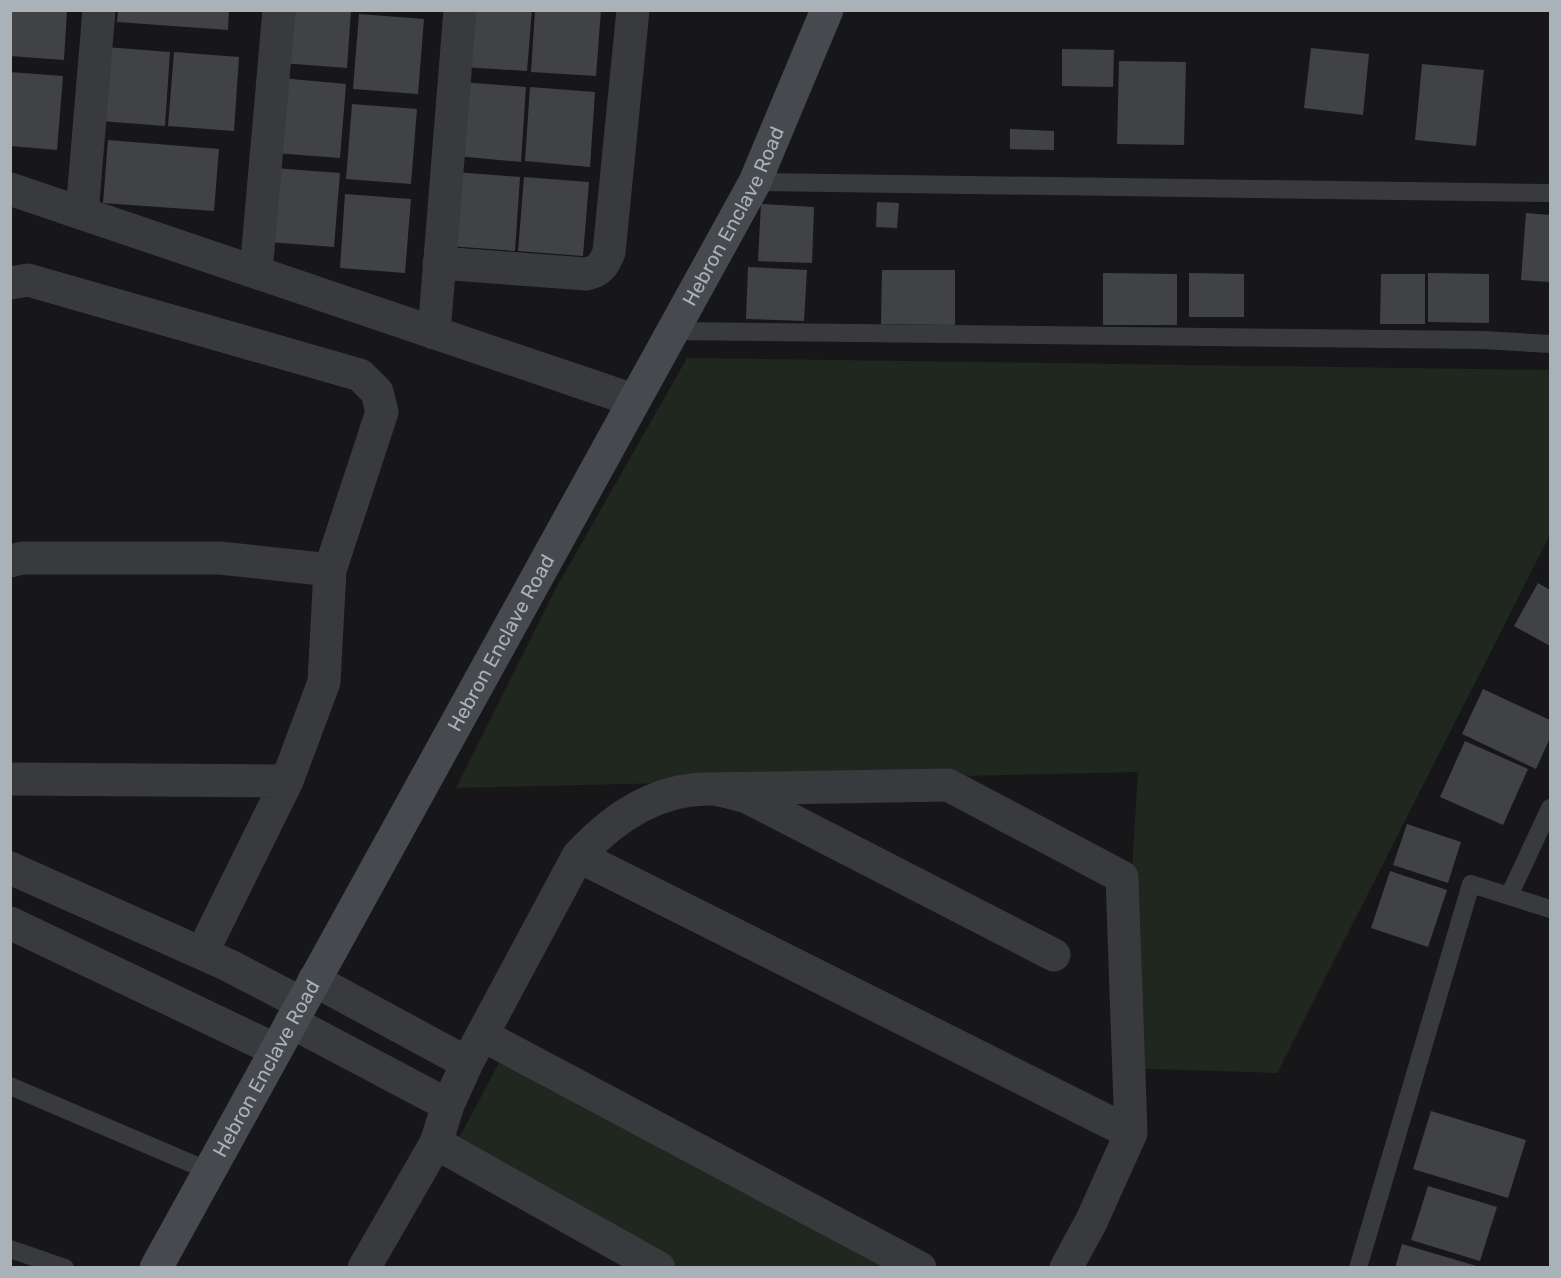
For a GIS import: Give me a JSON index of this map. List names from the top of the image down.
{
  "streets": {
    "street": ["Hebron Enclave Road"]
  }
}
